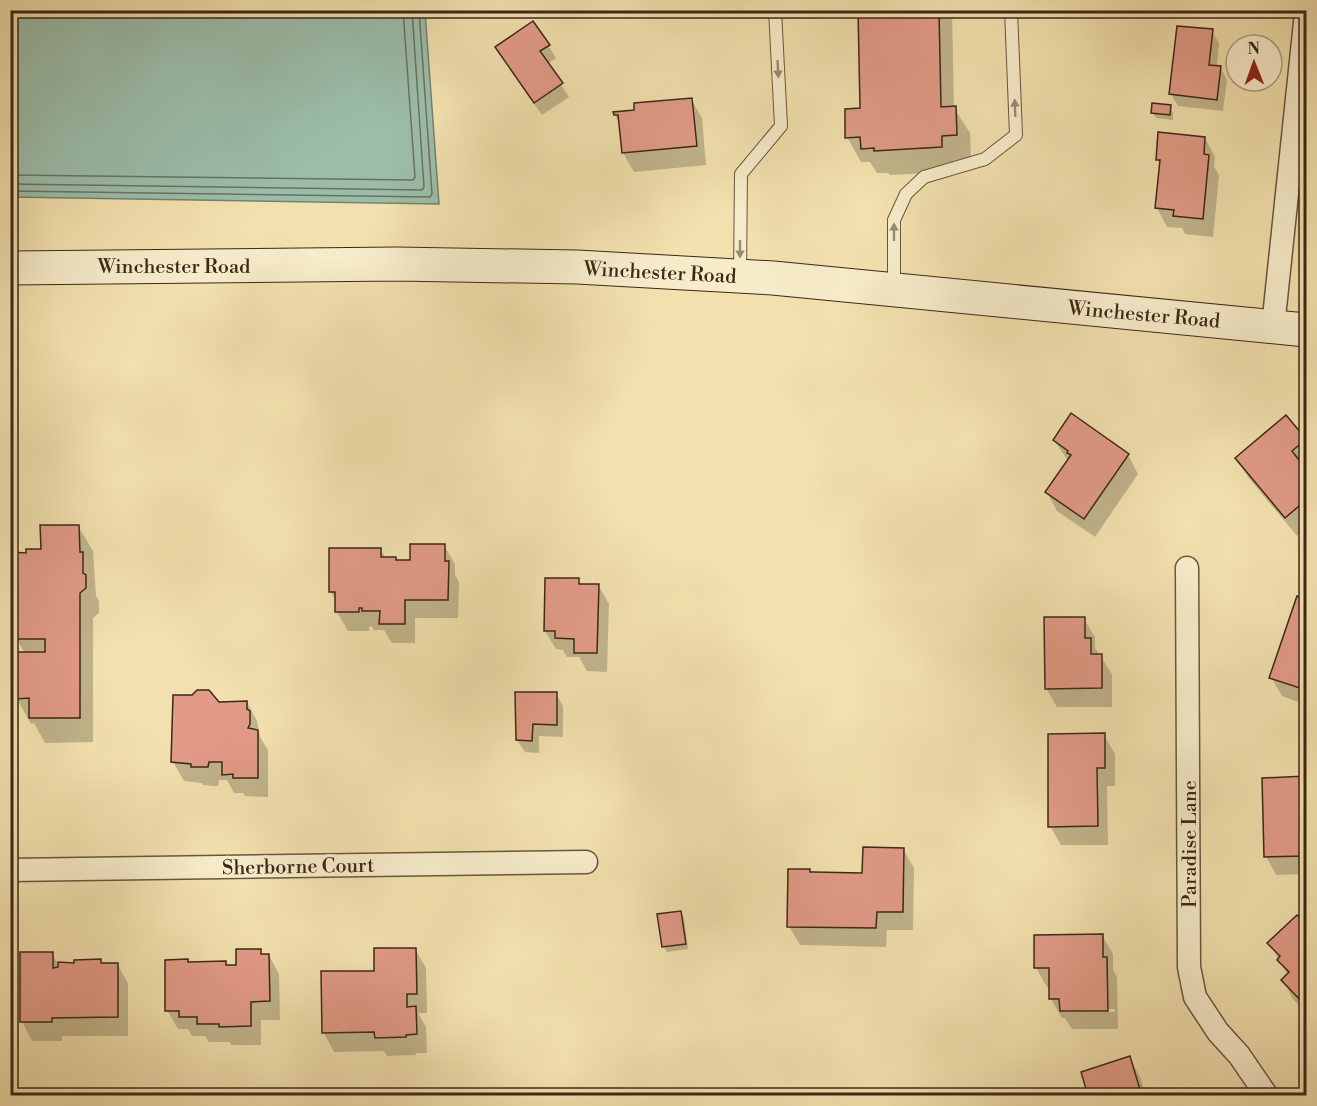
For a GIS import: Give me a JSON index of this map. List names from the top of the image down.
{
  "streets": {
    "main road": ["Winchester Road"],
    "street": ["Paradise Lane", "Sherborne Court"]
  },
  "north": "top"
}
